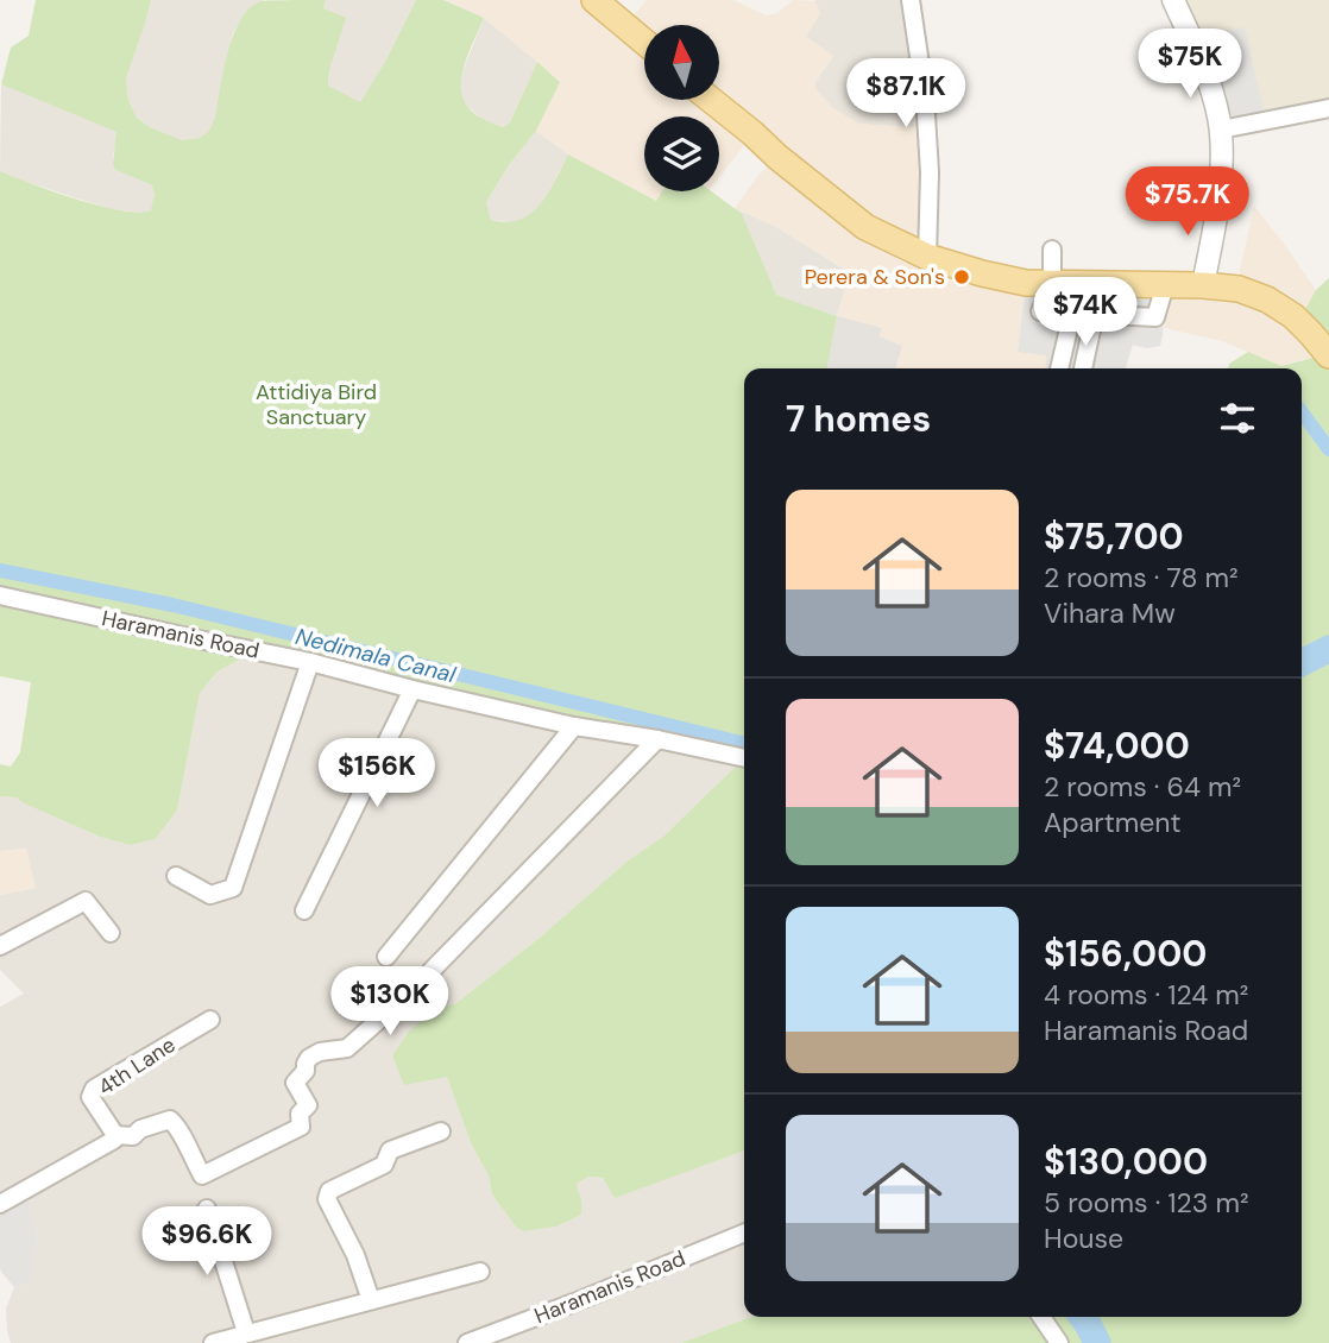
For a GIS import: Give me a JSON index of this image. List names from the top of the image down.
{
  "streets": {
    "street": ["Haramanis Road", "4th Lane"]
  },
  "water": ["Nedimala Canal"],
  "parks": ["Attidiya Bird Sanctuary"],
  "places": ["Perera & Son's"],
  "north": "top",
  "page": {
    "price": [
      "$75K",
      "$87.1K",
      "$75.7K",
      "$74K",
      "$156K",
      "$130K",
      "$96.6K"
    ],
    "heading": "7 homes",
    "list": [
      {
        "name": "$75,700",
        "note": "2 rooms · 78 m² · Vihara Mw"
      },
      {
        "name": "$74,000",
        "note": "2 rooms · 64 m² · Apartment"
      },
      {
        "name": "$156,000",
        "note": "4 rooms · 124 m² · Haramanis Road"
      },
      {
        "name": "$130,000",
        "note": "5 rooms · 123 m² · House"
      }
    ]
  }
}
